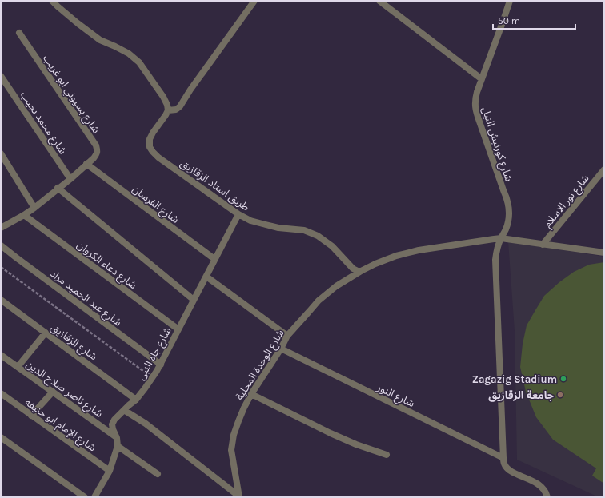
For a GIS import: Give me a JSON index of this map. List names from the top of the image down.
{
  "streets": {
    "street": [
      "شارع بسيوني ابو غريب",
      "شارع محمد نجيب",
      "شارع كورنيش النيل",
      "طريق استاد الزقازيق",
      "شارع نور الاسلام",
      "شارع الفرسان",
      "شارع دعاء الكروان",
      "شارع عبد الحميد مراد",
      "شارع الزقازيق",
      "شارع جاه النبى",
      "شارع الوحدة المحلية",
      "شارع ناصر صلاح الدين",
      "شارع النور",
      "شارع الإمام ابو حنيفه"
    ]
  },
  "crossings": [
    ["شارع بسيوني ابو غريب", "شارع محمد نجيب"],
    ["شارع بسيوني ابو غريب", "شارع الفرسان"],
    ["شارع بسيوني ابو غريب", "شارع دعاء الكروان"],
    ["شارع كورنيش النيل", "شارع النور"],
    ["طريق استاد الزقازيق", "شارع جاه النبى"],
    ["طريق استاد الزقازيق", "شارع الوحدة المحلية"],
    ["شارع الفرسان", "شارع جاه النبى"],
    ["شارع دعاء الكروان", "شارع جاه النبى"],
    ["شارع عبد الحميد مراد", "شارع جاه النبى"],
    ["شارع الزقازيق", "شارع جاه النبى"],
    ["شارع جاه النبى", "شارع ناصر صلاح الدين"],
    ["شارع جاه النبى", "شارع الإمام ابو حنيفه"],
    ["شارع الوحدة المحلية", "شارع النور"]
  ],
  "places": ["Zagazig Stadium", "جامعة الزقازيق"],
  "scale_bar": "50 m"
}
